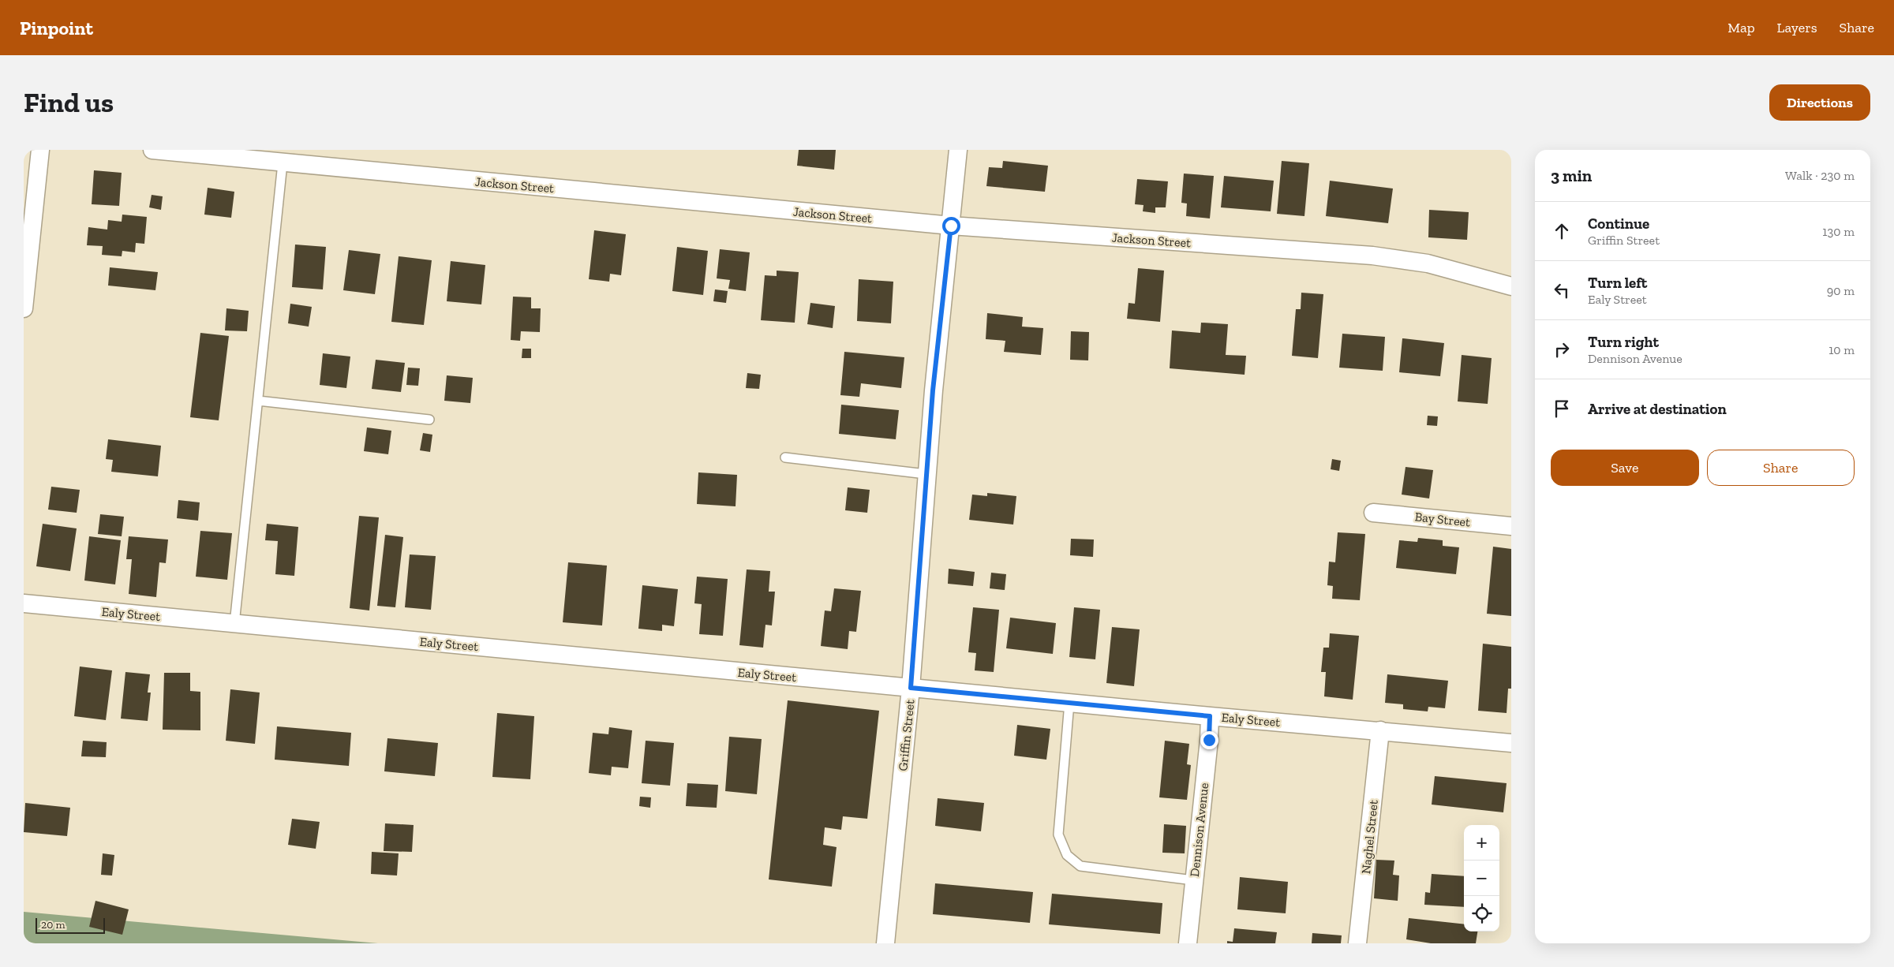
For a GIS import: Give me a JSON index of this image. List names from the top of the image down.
{
  "streets": {
    "street": [
      "Jackson Street",
      "Bay Street",
      "Ealy Street",
      "Griffin Street",
      "Dennison Avenue",
      "Naghel Street"
    ]
  },
  "crossings": [
    ["Jackson Street", "Griffin Street"],
    ["Ealy Street", "Griffin Street"],
    ["Ealy Street", "Dennison Avenue"],
    ["Ealy Street", "Naghel Street"]
  ],
  "scale_bar": "20 m",
  "page": {
    "header": "Pinpoint",
    "nav": ["Map", "Layers", "Share"],
    "buttons": [
      "Directions",
      ["Save", "Share"]
    ],
    "title": "Find us",
    "heading": ["3 min", "Walk · 230 m"],
    "list": [
      ["Continue", "Griffin Street", "130 m"],
      ["Turn left", "Ealy Street", "90 m"],
      ["Turn right", "Dennison Avenue", "10 m"],
      "Arrive at destination"
    ],
    "map_buttons": ["+", "−"],
    "scale": "20 m"
  }
}
